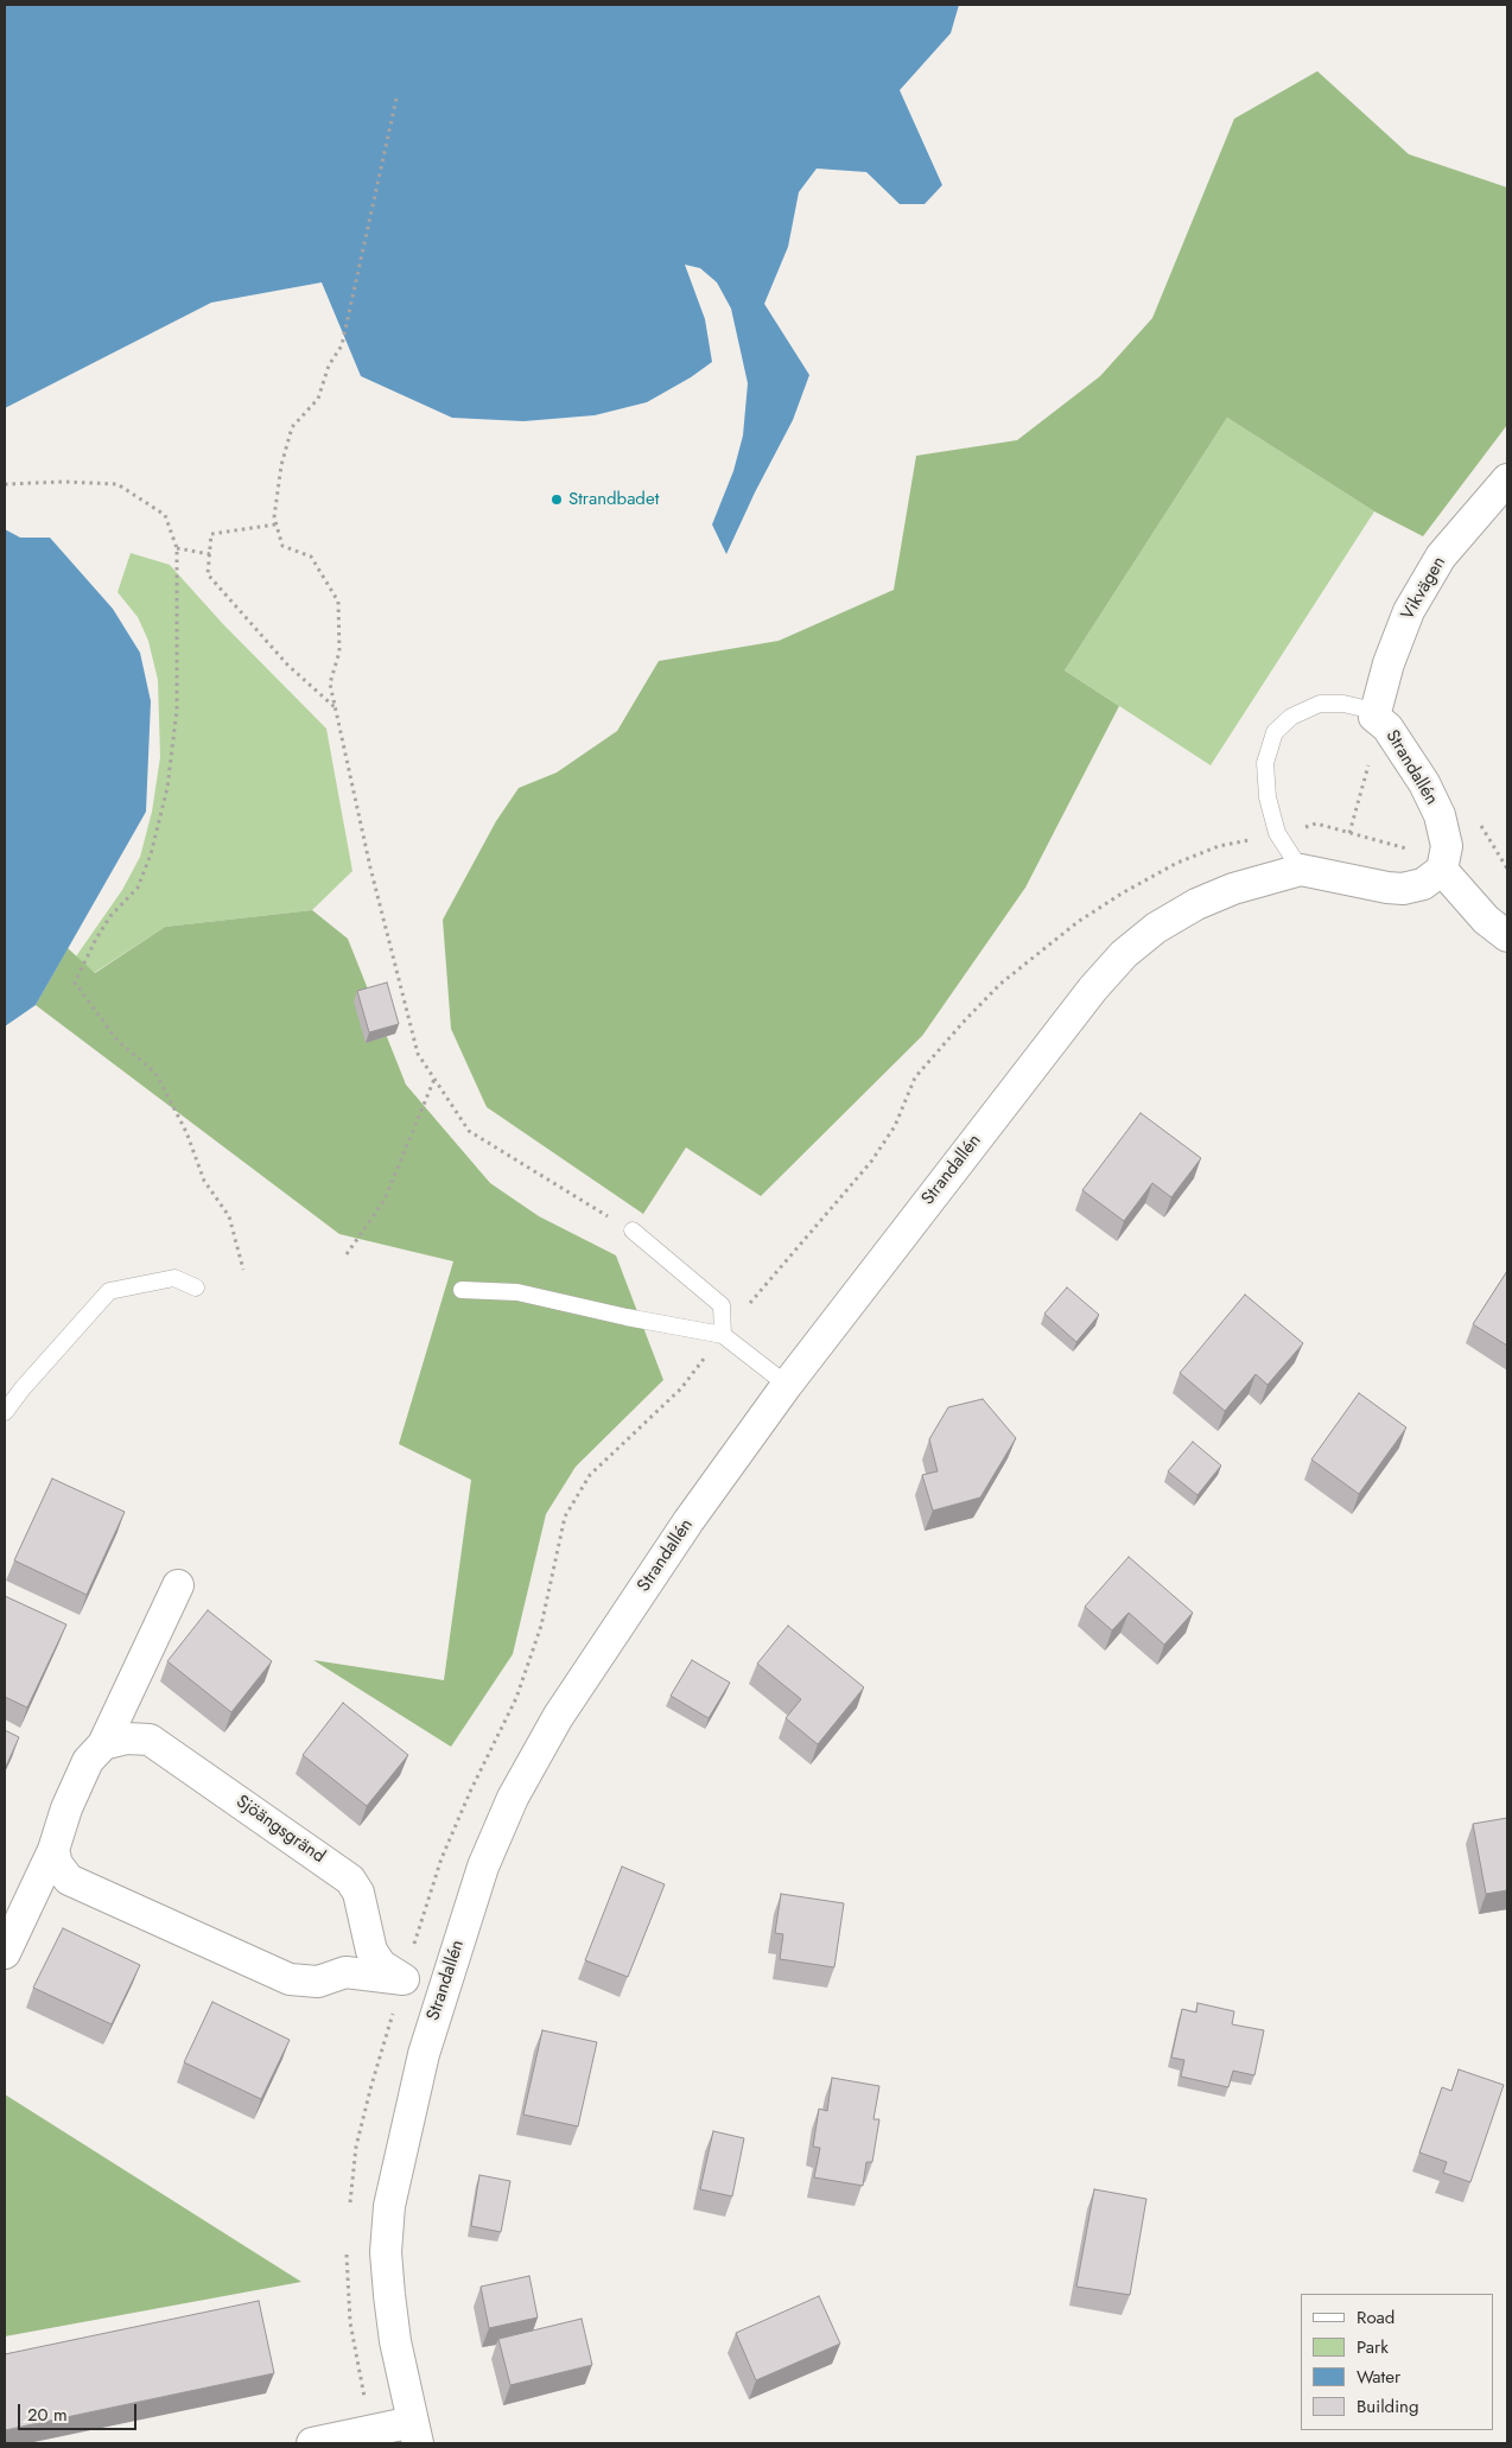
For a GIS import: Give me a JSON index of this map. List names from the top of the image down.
{
  "streets": {
    "street": ["Vikvägen", "Strandallén", "Sjöängsgränd"]
  },
  "crossings": [
    ["Vikvägen", "Strandallén"],
    ["Strandallén", "Sjöängsgränd"]
  ],
  "places": ["Strandbadet"],
  "legend": [
    "Road",
    "Park",
    "Water",
    "Building"
  ],
  "scale_bar": "20 m"
}
